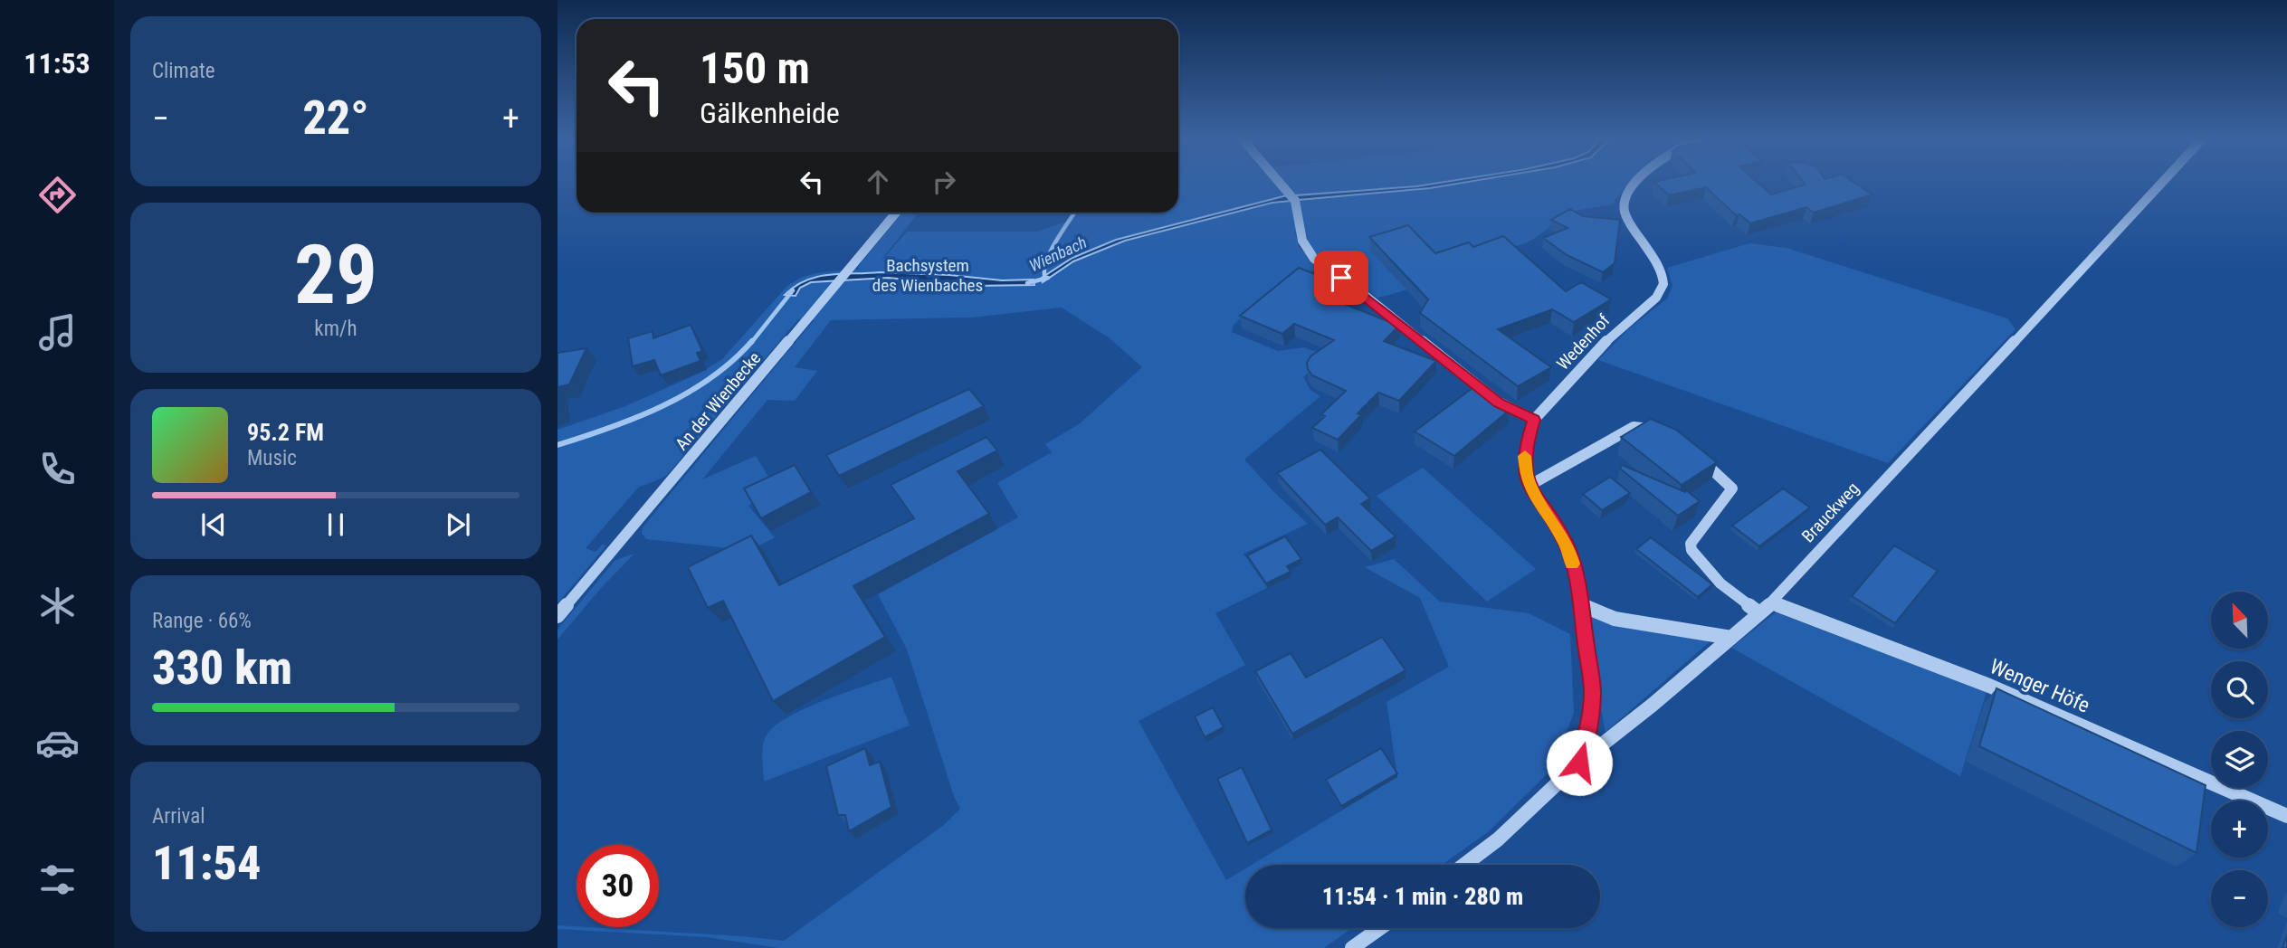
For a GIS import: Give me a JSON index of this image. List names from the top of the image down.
{
  "streets": {
    "street": [
      "Wedenhof",
      "An der Wienbecke",
      "Brauckweg",
      "Wenger Höfe"
    ]
  },
  "crossings": [
    ["Wedenhof", "Brauckweg"],
    ["Brauckweg", "Wenger Höfe"]
  ],
  "water": ["Wienbach"],
  "parks": ["Bachsystem des Wienbaches"],
  "north": "top left",
  "page": {
    "tabs": "11:53",
    "tile": [
      "Climate",
      ["29", "km/h"],
      ["Range · 66%", "330 km"],
      ["Arrival", "11:54"]
    ],
    "turn": ["150 m", "Gälkenheide"],
    "heat": ["−", "22°", "+"],
    "song": ["95.2 FM", "Music"],
    "map_buttons": ["+", "−"],
    "limit": "30",
    "trip": "11:54 · 1 min · 280 m"
  }
}
